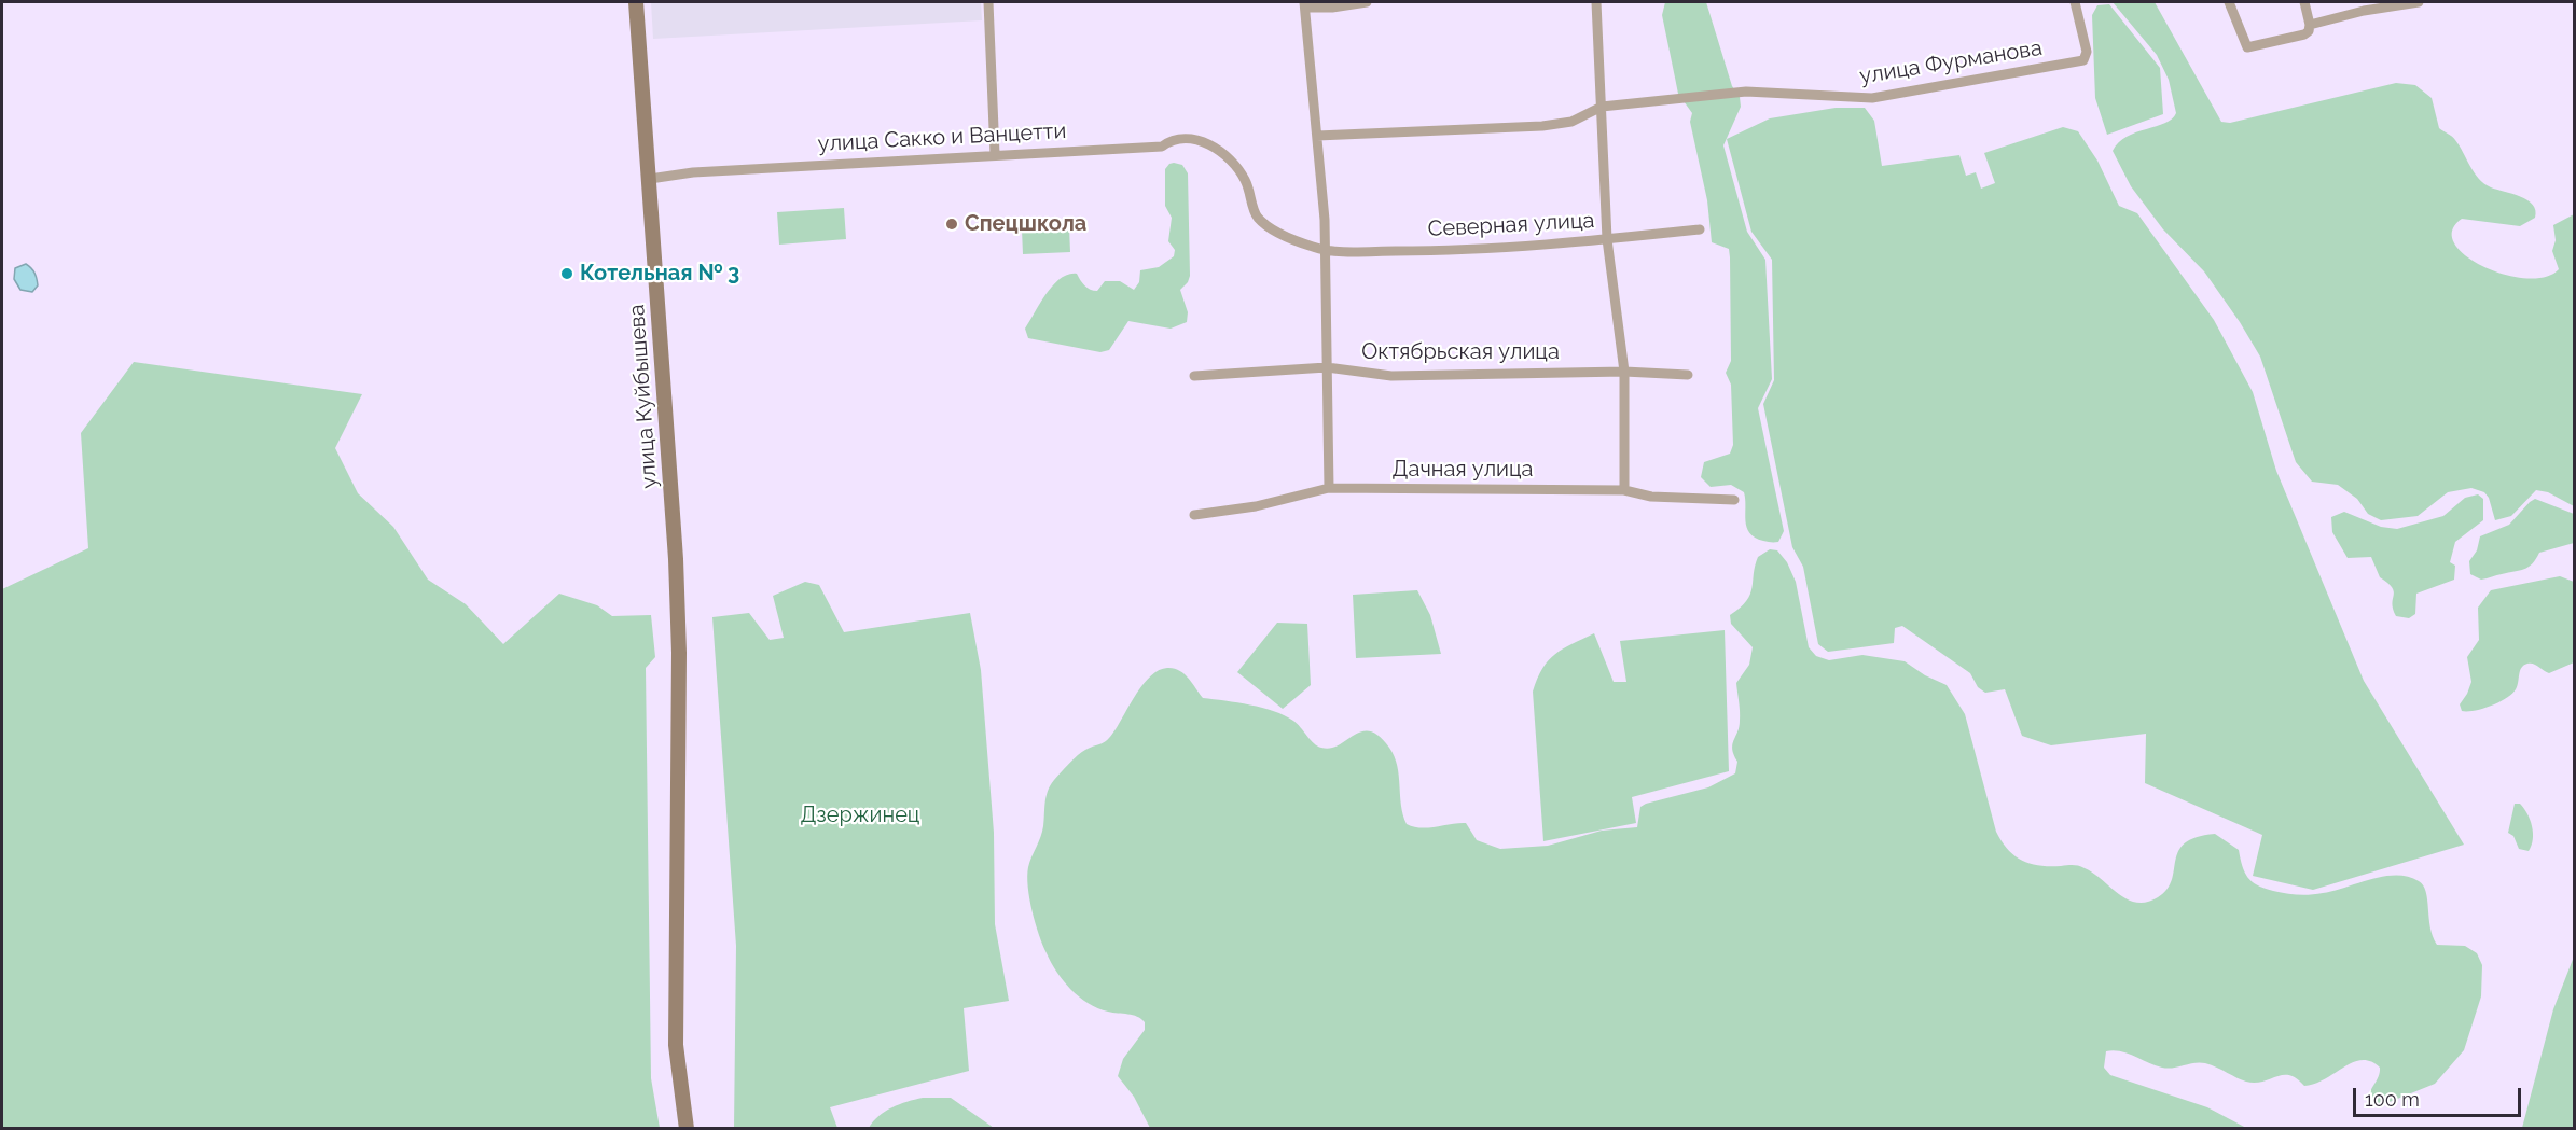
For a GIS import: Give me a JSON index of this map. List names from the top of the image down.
{
  "streets": {
    "main road": ["улица Куйбышева"],
    "street": [
      "улица Фурманова",
      "улица Сакко и Ванцетти",
      "Северная улица",
      "Октябрьская улица",
      "Дачная улица"
    ]
  },
  "crossings": [
    ["улица Сакко и Ванцетти", "Северная улица"],
    ["улица Сакко и Ванцетти", "улица Куйбышева"]
  ],
  "parks": ["Дзержинец"],
  "places": ["Спецшкола", "Котельная № 3"],
  "scale_bar": "100 m"
}
